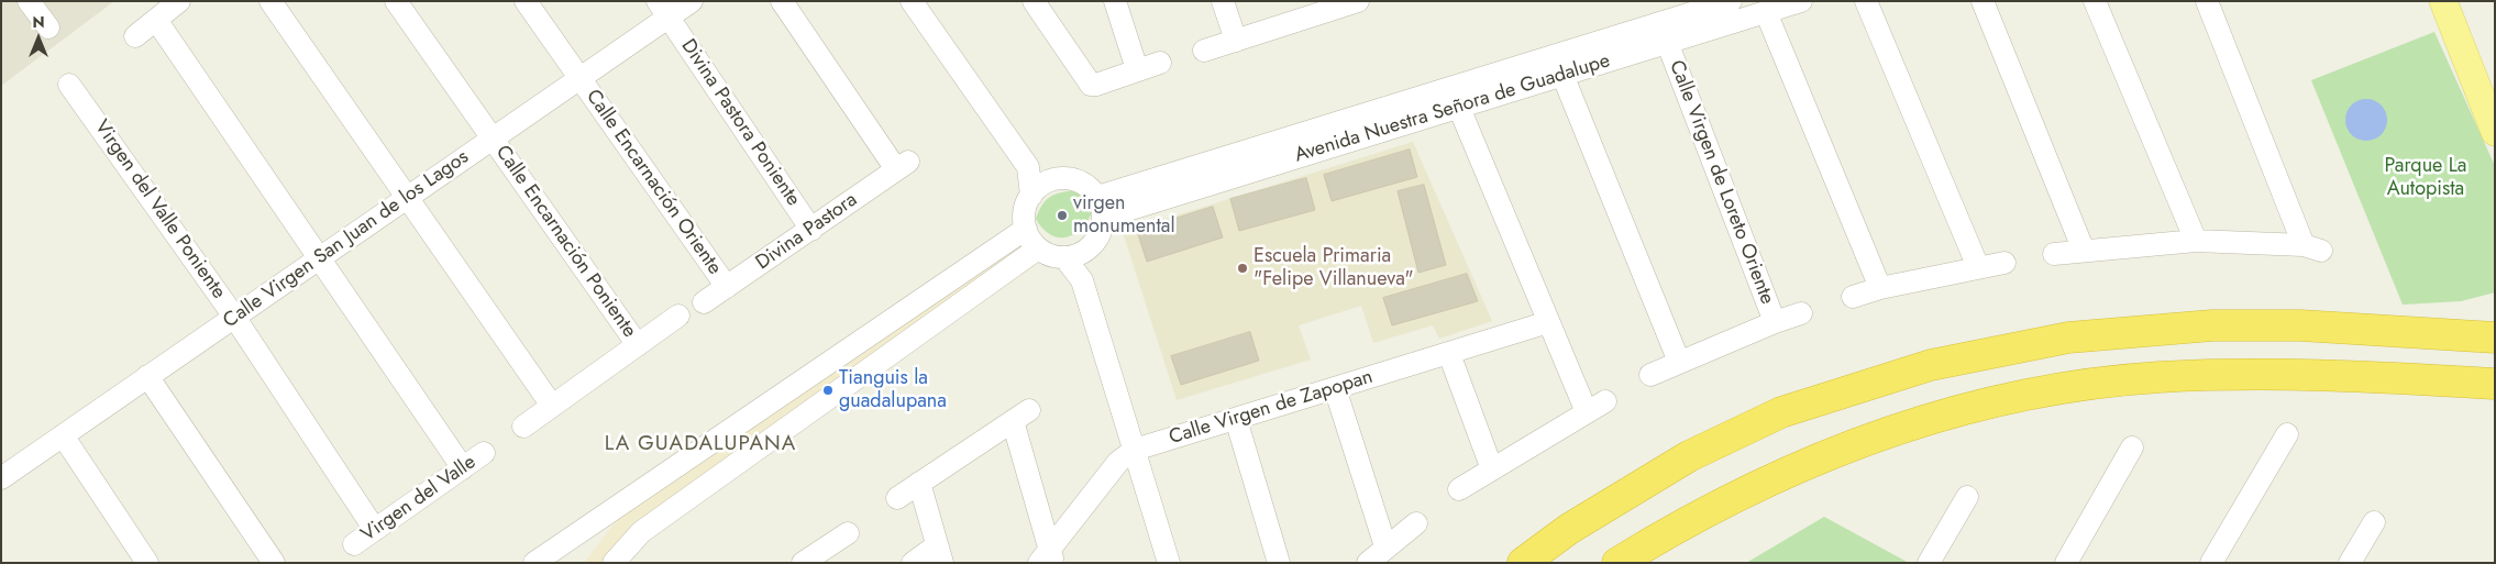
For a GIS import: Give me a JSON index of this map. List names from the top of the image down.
{
  "streets": {
    "street": [
      "Avenida Nuestra Señora de Guadalupe",
      "Divina Pastora Poniente",
      "Calle Encarnación Oriente",
      "Calle Virgen de Loreto Oriente",
      "Virgen del Valle Poniente",
      "Divina Pastora",
      "Calle Virgen San Juan de los Lagos",
      "Calle Encarnación Poniente",
      "Calle Virgen de Zapopan",
      "Virgen del Valle"
    ]
  },
  "crossings": [
    ["Avenida Nuestra Señora de Guadalupe", "Calle Virgen de Loreto Oriente"],
    ["Divina Pastora Poniente", "Divina Pastora"],
    ["Divina Pastora Poniente", "Calle Virgen San Juan de los Lagos"],
    ["Calle Encarnación Oriente", "Divina Pastora"],
    ["Calle Encarnación Oriente", "Calle Virgen San Juan de los Lagos"],
    ["Virgen del Valle Poniente", "Calle Virgen San Juan de los Lagos"],
    ["Virgen del Valle Poniente", "Virgen del Valle"],
    ["Calle Virgen San Juan de los Lagos", "Calle Encarnación Poniente"]
  ],
  "districts": ["LA GUADALUPANA"],
  "parks": ["Parque La Autopista"],
  "places": ["virgen monumental", "Escuela Primaria \"Felipe Villanueva\"", "Tianguis la guadalupana"],
  "north": "top"
}
